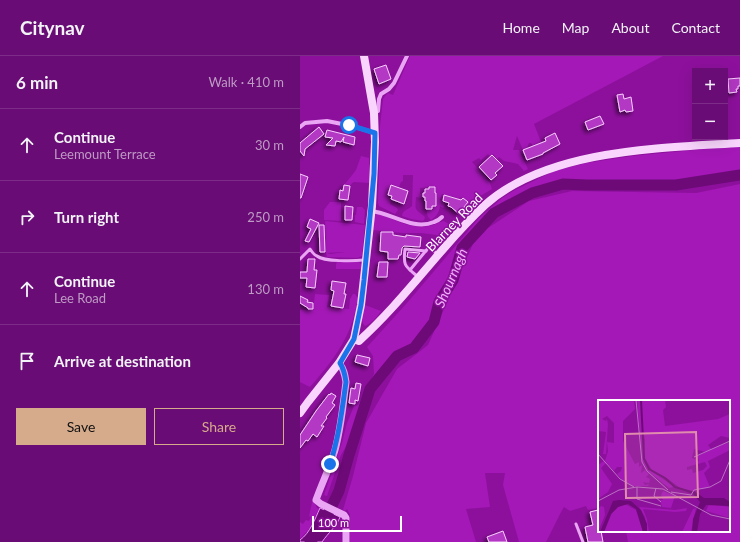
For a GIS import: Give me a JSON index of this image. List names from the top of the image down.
{
  "streets": {
    "main road": ["Blarney Road"]
  },
  "water": ["Shournagh"],
  "scale_bar": "100 m",
  "page": {
    "header": "Citynav",
    "nav": [
      "Home",
      "Map",
      "About",
      "Contact"
    ],
    "heading": ["6 min", "Walk · 410 m"],
    "map_buttons": ["+", "−"],
    "list": [
      ["Continue", "Leemount Terrace", "30 m"],
      ["Turn right", "250 m"],
      ["Continue", "Lee Road", "130 m"],
      "Arrive at destination"
    ],
    "buttons": ["Save", "Share"],
    "scale": "100 m"
  }
}
